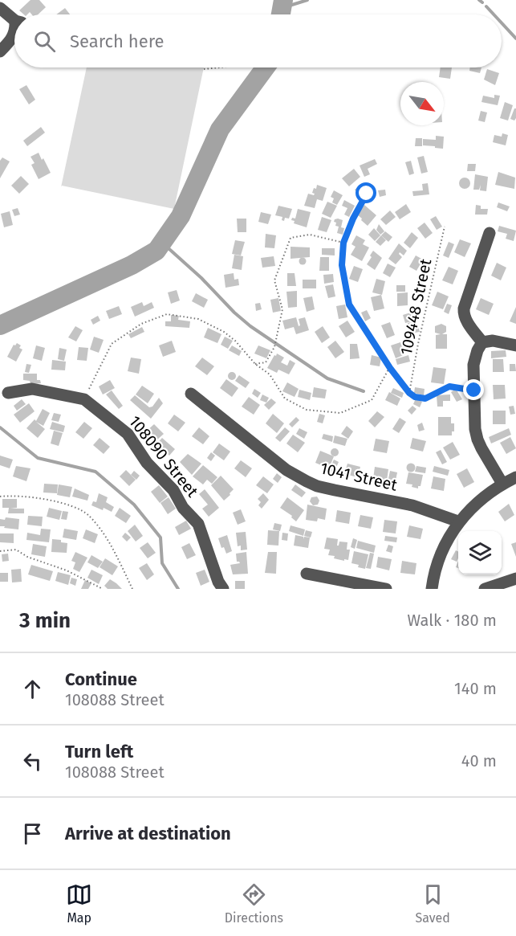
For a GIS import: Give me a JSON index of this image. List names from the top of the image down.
{
  "streets": {
    "street": ["108090 Street", "1041 Street"],
    "path": ["109448 Street"]
  },
  "north": "bottom right",
  "page": {
    "search": "Search here",
    "heading": ["3 min", "Walk · 180 m"],
    "list": [
      ["Continue", "108088 Street", "140 m"],
      ["Turn left", "108088 Street", "40 m"],
      "Arrive at destination"
    ],
    "nav": ["Map", "Directions", "Saved"]
  }
}
